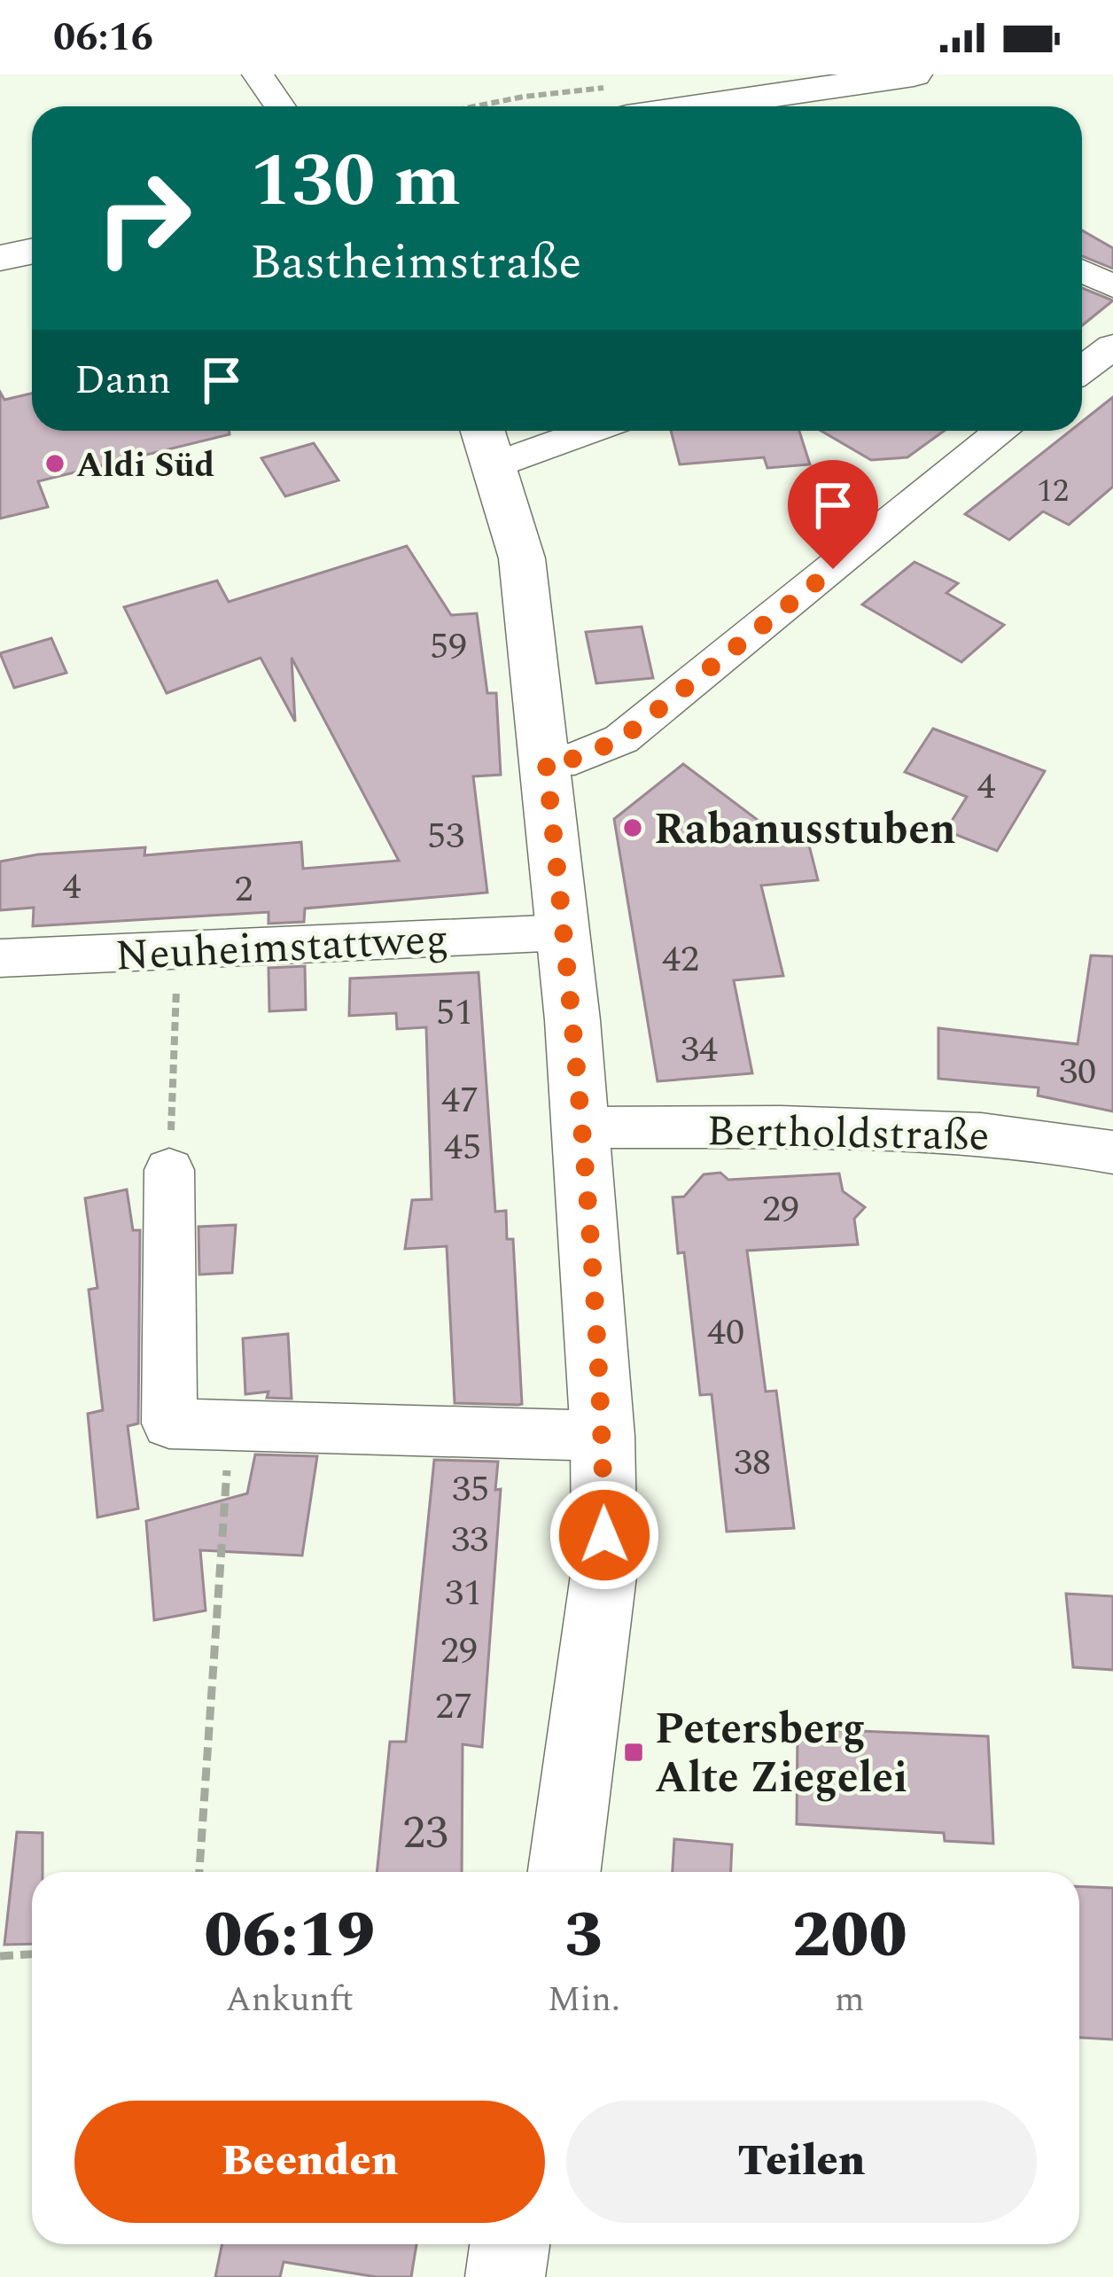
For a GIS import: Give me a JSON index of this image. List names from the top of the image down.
{
  "streets": {
    "street": ["Neuheimstattweg", "Bertholdstraße"]
  },
  "places": {
    "other": ["Aldi Süd", "Rabanusstuben"],
    "transit": ["Petersberg Alte Ziegelei"]
  },
  "house_numbers": [
    "12",
    "59",
    "4",
    "53",
    "4",
    "2",
    "42",
    "51",
    "34",
    "30",
    "47",
    "45",
    "29",
    "40",
    "38",
    "35",
    "33",
    "31",
    "29",
    "27",
    "23"
  ],
  "page": {
    "status": "06:16",
    "turn": ["130 m", "Bastheimstraße"],
    "then": "Dann",
    "eta": [
      "06:19",
      "Ankunft",
      "3",
      "Min.",
      "200",
      "m"
    ],
    "buttons": ["Beenden", "Teilen"]
  }
}
